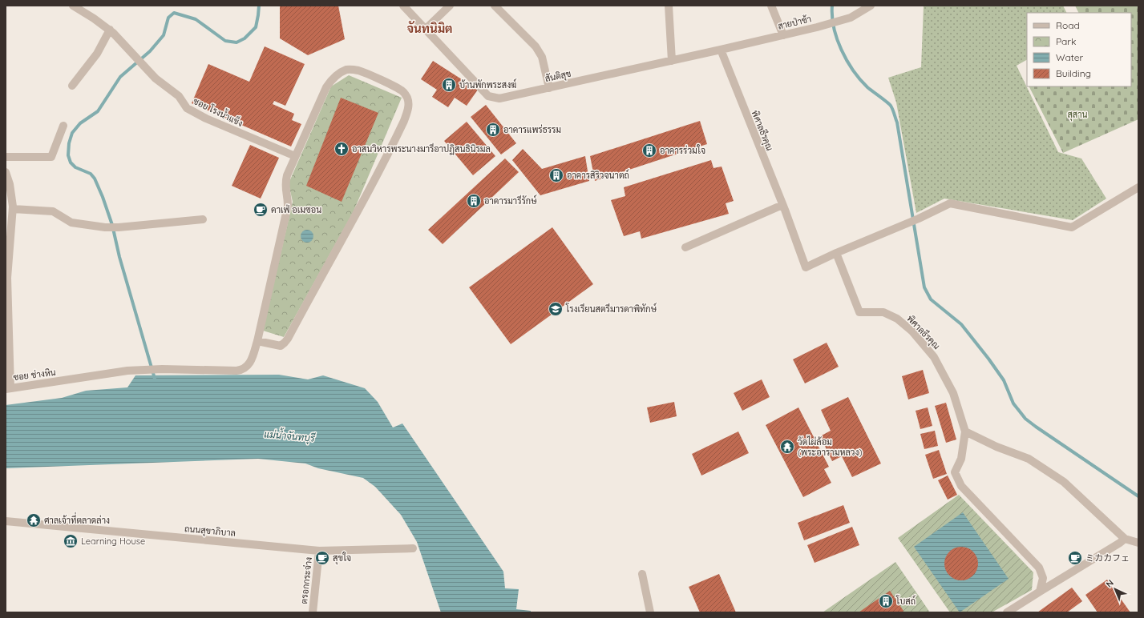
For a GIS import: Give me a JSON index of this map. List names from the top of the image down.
{
  "streets": {
    "street": [
      "สายป่าช้า",
      "สันติสุข",
      "ซอย โรงน้ำแข็ง",
      "พิศาลธีรคุณ",
      "ซอย ช่างหิน",
      "ถนนสุขาภิบาล",
      "ตรอกกระจ่าง"
    ]
  },
  "crossings": [
    ["สายป่าช้า", "สันติสุข"],
    ["สายป่าช้า", "พิศาลธีรคุณ"],
    ["สันติสุข", "พิศาลธีรคุณ"],
    ["ซอย โรงน้ำแข็ง", "ซอย ช่างหิน"],
    ["ถนนสุขาภิบาล", "ตรอกกระจ่าง"]
  ],
  "districts": ["จันทนิมิต"],
  "water": ["แม่น้ำจันทบุรี"],
  "parks": ["สุสาน"],
  "places": {
    "building": [
      "บ้านพักพระสงฆ์",
      "อาคารแพร่ธรรม",
      "อาคารร่วมใจ",
      "อาคารสิริวจนาตถ์",
      "อาคารมารีรักษ์",
      "โบสถ์"
    ],
    "church": ["อาสนวิหารพระนางมารีอาปฏิสนธินิรมล"],
    "cafe": ["คาเฟ่ อเมซอน", "สุขใจ", "ミカカフェ"],
    "school or university": ["โรงเรียนสตรีมารดาพิทักษ์"],
    "temple": ["วัดไผ่ล้อม (พระอารามหลวง)", "ศาลเจ้าที่ตลาดล่าง"],
    "museum": ["Learning House"]
  },
  "legend": [
    "Road",
    "Park",
    "Water",
    "Building"
  ],
  "north": "top left"
}
